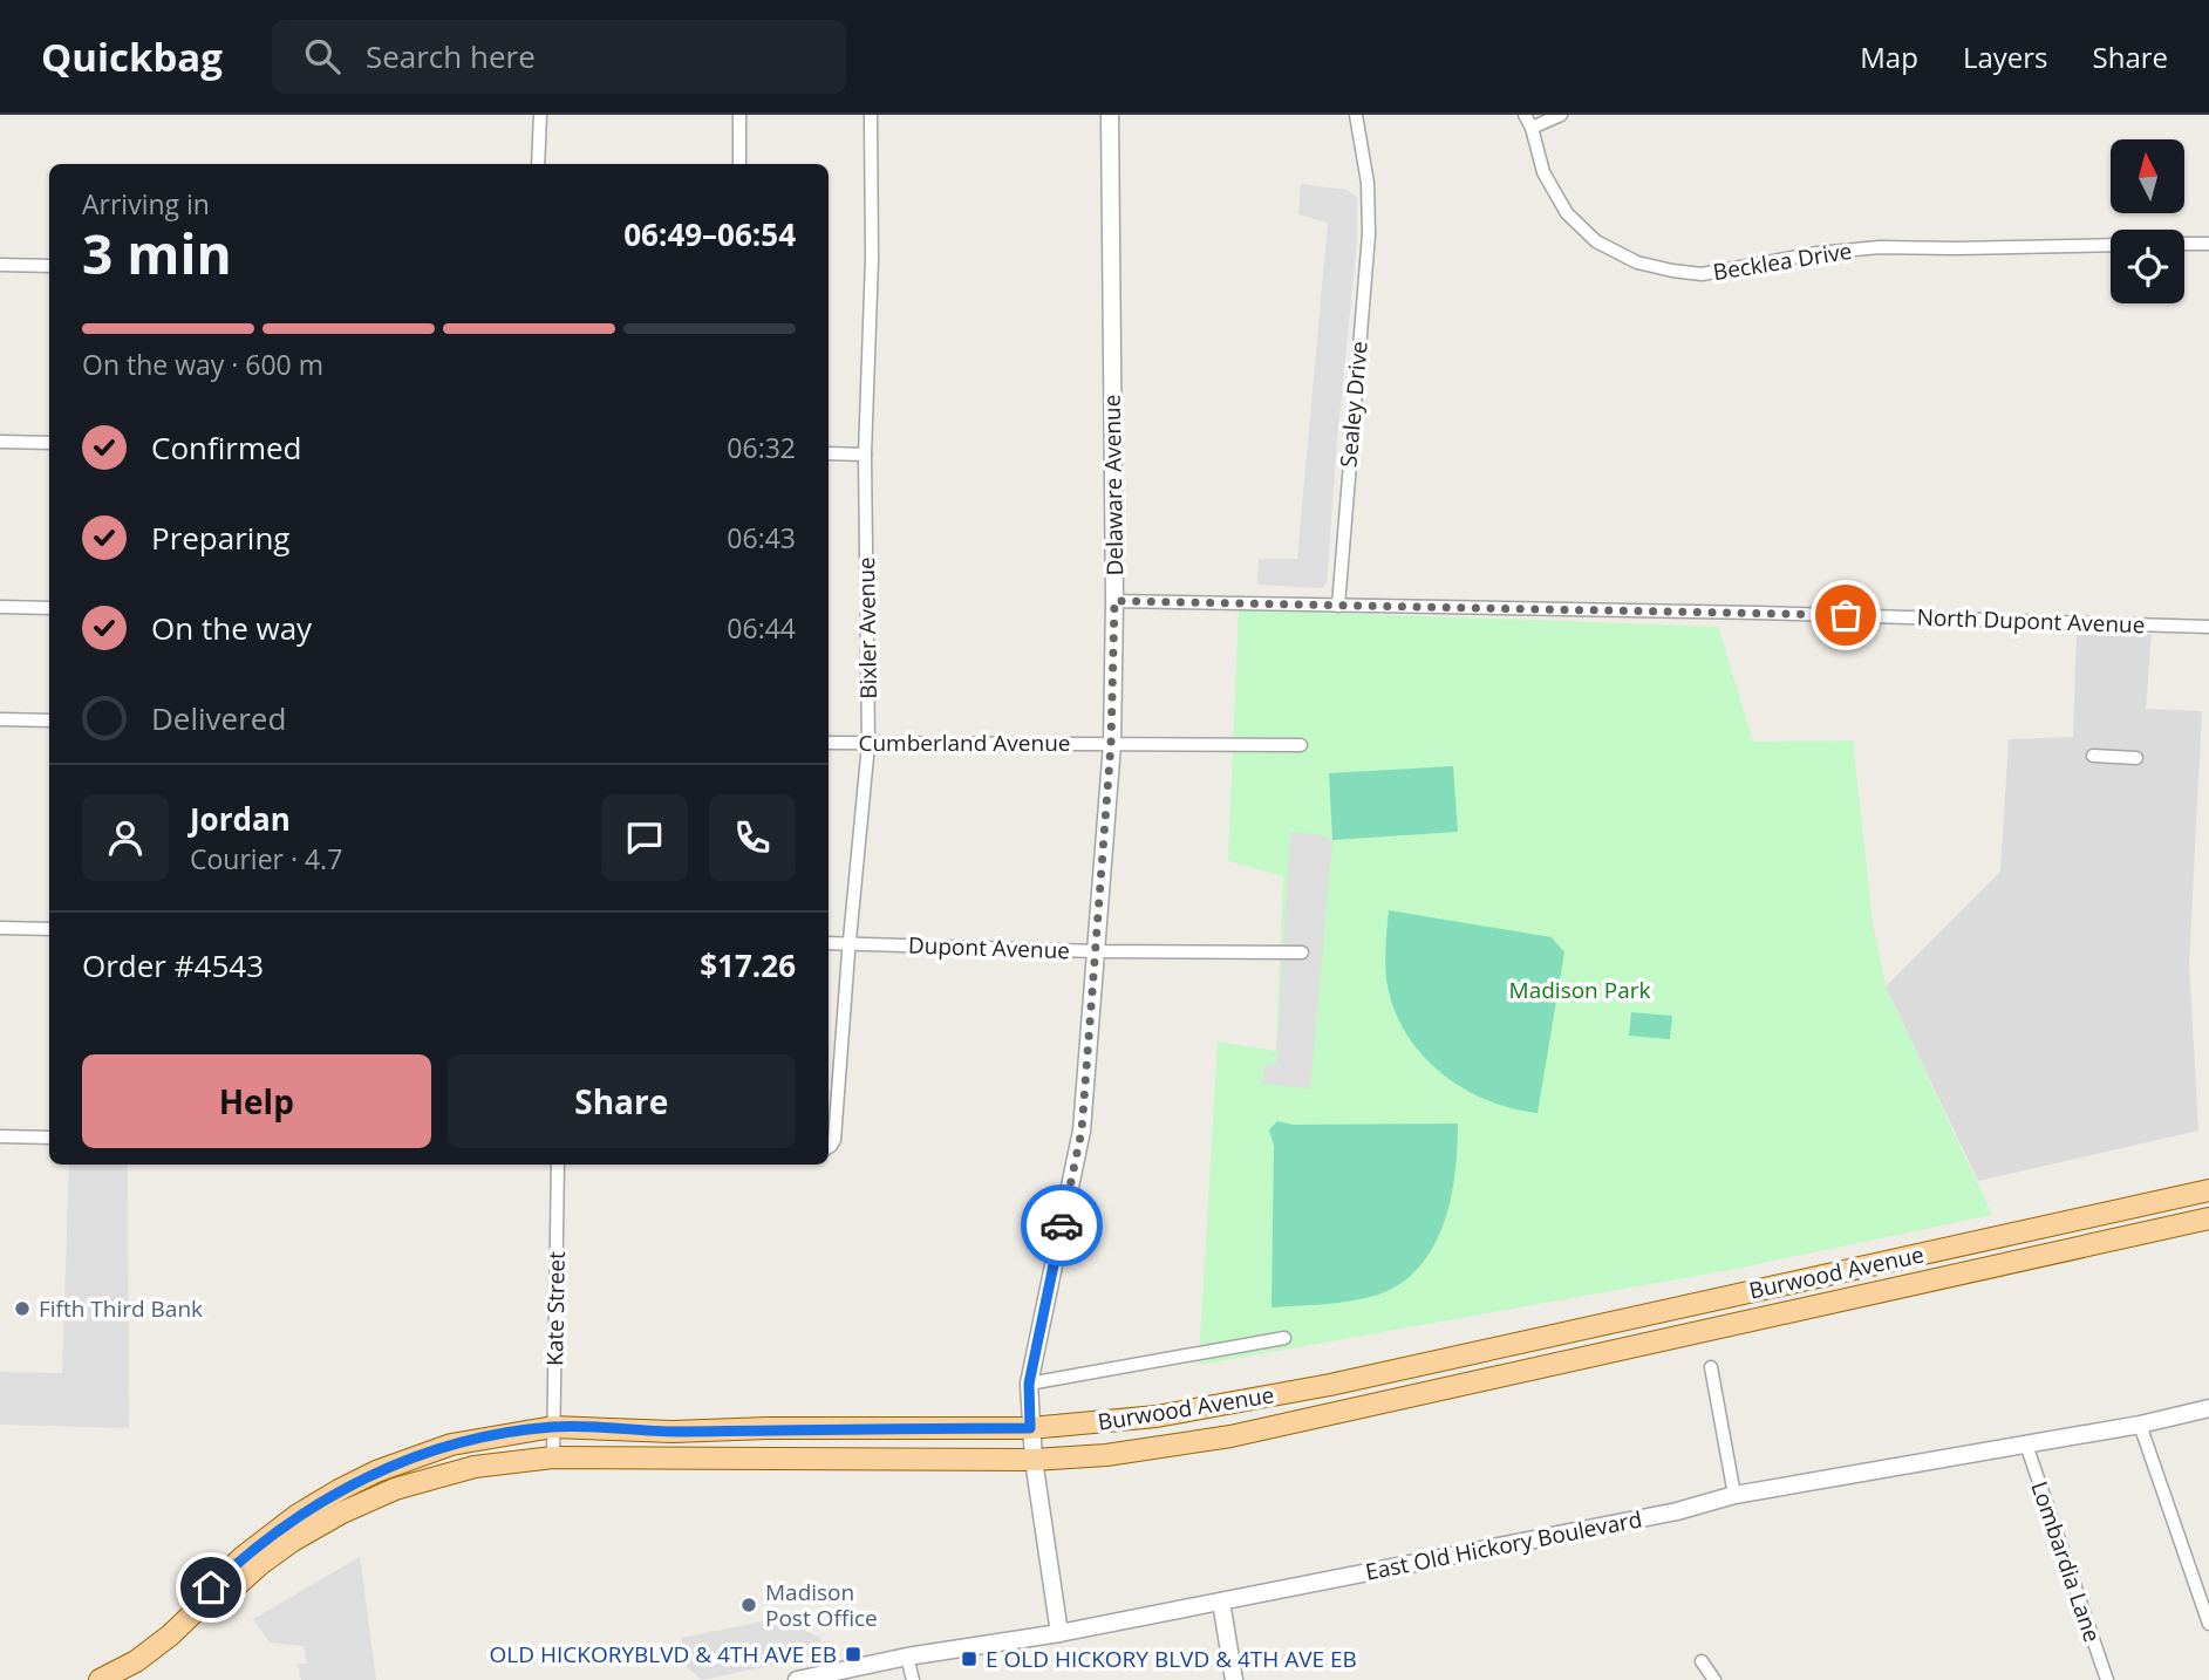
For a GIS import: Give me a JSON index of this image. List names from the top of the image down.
{
  "streets": {
    "main road": ["Burwood Avenue"],
    "street": [
      "Becklea Drive",
      "Sealey Drive",
      "Delaware Avenue",
      "North Dupont Avenue",
      "Bixler Avenue",
      "Cumberland Avenue",
      "Dupont Avenue",
      "Kate Street",
      "East Old Hickory Boulevard",
      "Lombardia Lane"
    ]
  },
  "crossings": [
    ["Sealey Drive", "North Dupont Avenue"],
    ["Delaware Avenue", "North Dupont Avenue"],
    ["Delaware Avenue", "Cumberland Avenue"],
    ["Delaware Avenue", "Dupont Avenue"],
    ["Delaware Avenue", "Burwood Avenue"],
    ["Delaware Avenue", "East Old Hickory Boulevard"],
    ["Bixler Avenue", "Cumberland Avenue"],
    ["Bixler Avenue", "Dupont Avenue"],
    ["Burwood Avenue", "Kate Street"],
    ["East Old Hickory Boulevard", "Lombardia Lane"]
  ],
  "parks": ["Madison Park"],
  "places": {
    "other": ["Fifth Third Bank", "Madison Post Office"],
    "transit": ["OLD HICKORYBLVD & 4TH AVE EB", "E OLD HICKORY BLVD & 4TH AVE EB"]
  },
  "north": "top",
  "page": {
    "header": "Quickbag",
    "search": "Search here",
    "nav": ["Map", "Layers", "Share"],
    "heading": ["3 min", "Arriving in", "06:49–06:54"],
    "panel": [
      "Jordan",
      "Courier · 4.7",
      "Order #4543",
      "$17.26"
    ],
    "bar": "On the way · 600 m",
    "list": [
      ["Confirmed", "06:32"],
      ["Preparing", "06:43"],
      ["On the way", "06:44"],
      "Delivered"
    ],
    "buttons": ["Help", "Share"]
  }
}
